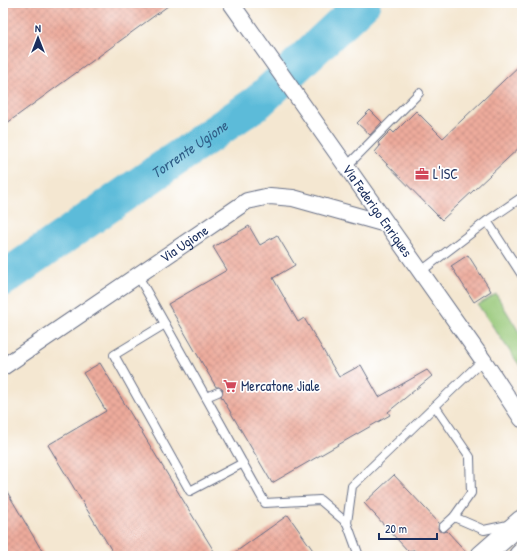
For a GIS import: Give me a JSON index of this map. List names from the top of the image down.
{
  "streets": {
    "street": ["Via Federigo Enriques", "Via Ugione"]
  },
  "crossings": [
    ["Via Federigo Enriques", "Via Ugione"]
  ],
  "water": ["Torrente Ugione"],
  "places": {
    "office": ["L'ISC"],
    "supermarket": ["Mercatone Jiale"]
  },
  "scale_bar": "20 m",
  "north": "top"
}
